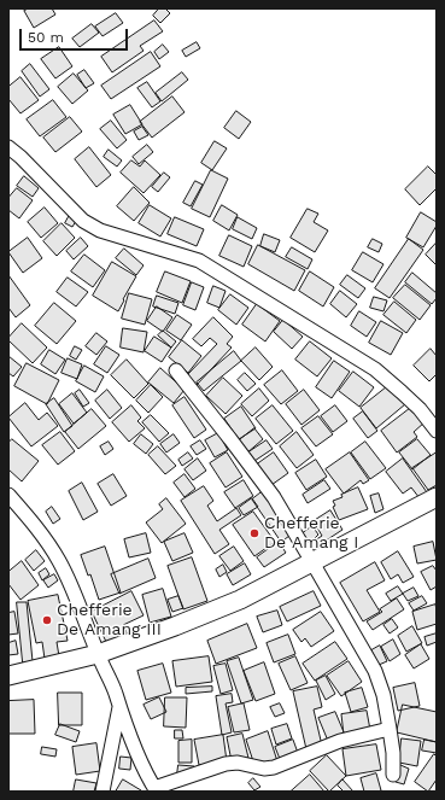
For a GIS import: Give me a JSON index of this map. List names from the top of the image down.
{
  "places": ["Chefferie De Amang I", "Chefferie De Amang III"],
  "scale_bar": "50 m"
}
